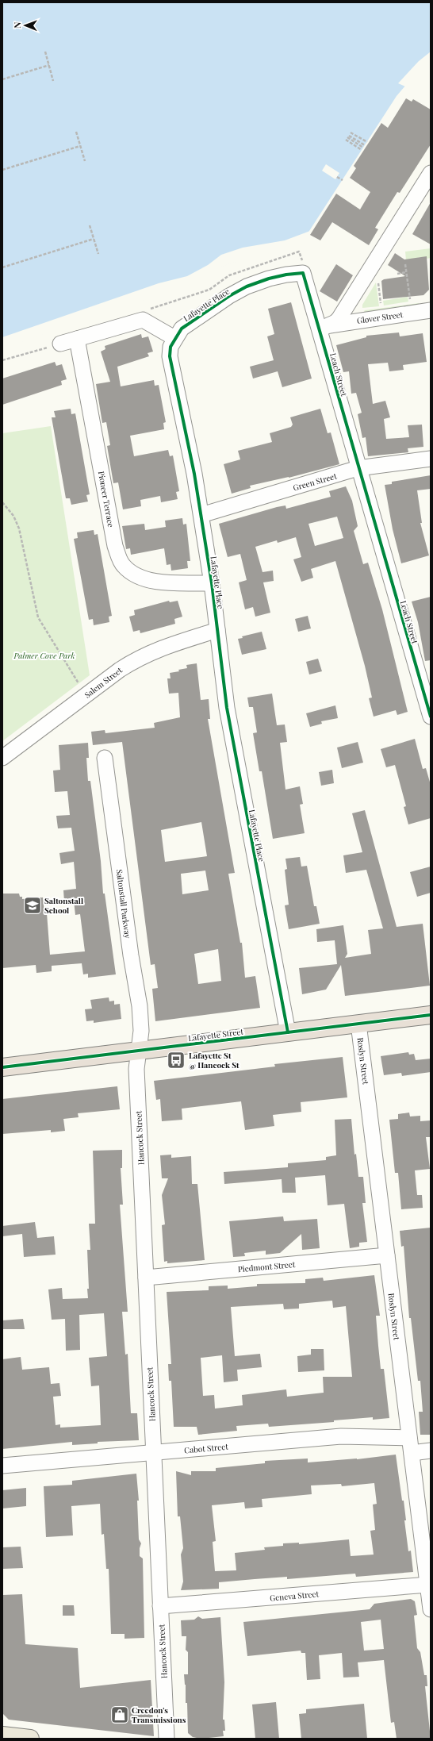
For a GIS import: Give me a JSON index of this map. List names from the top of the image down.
{
  "streets": {
    "highway": ["Lafayette Street"],
    "street": [
      "Lafayette Place",
      "Glover Street",
      "Leach Street",
      "Green Street",
      "Pioneer Terrace",
      "Salem Street",
      "Saltonstall Parkway",
      "Roslyn Street",
      "Hancock Street",
      "Piedmont Street",
      "Cabot Street",
      "Geneva Street"
    ]
  },
  "crossings": [
    ["Lafayette Place", "Glover Street"],
    ["Lafayette Place", "Leach Street"],
    ["Lafayette Place", "Green Street"],
    ["Lafayette Place", "Pioneer Terrace"],
    ["Lafayette Place", "Salem Street"],
    ["Lafayette Place", "Lafayette Street"],
    ["Glover Street", "Leach Street"],
    ["Leach Street", "Green Street"],
    ["Saltonstall Parkway", "Lafayette Street"],
    ["Saltonstall Parkway", "Hancock Street"],
    ["Lafayette Street", "Roslyn Street"],
    ["Lafayette Street", "Hancock Street"],
    ["Roslyn Street", "Piedmont Street"],
    ["Roslyn Street", "Cabot Street"],
    ["Roslyn Street", "Geneva Street"],
    ["Hancock Street", "Piedmont Street"],
    ["Hancock Street", "Cabot Street"],
    ["Hancock Street", "Geneva Street"]
  ],
  "parks": ["Palmer Cove Park"],
  "places": {
    "school or university": ["Saltonstall School"],
    "bus stop": ["Lafayette St @ Hancock St"],
    "shop": ["Creedon's Transmissions"]
  },
  "north": "left"
}
